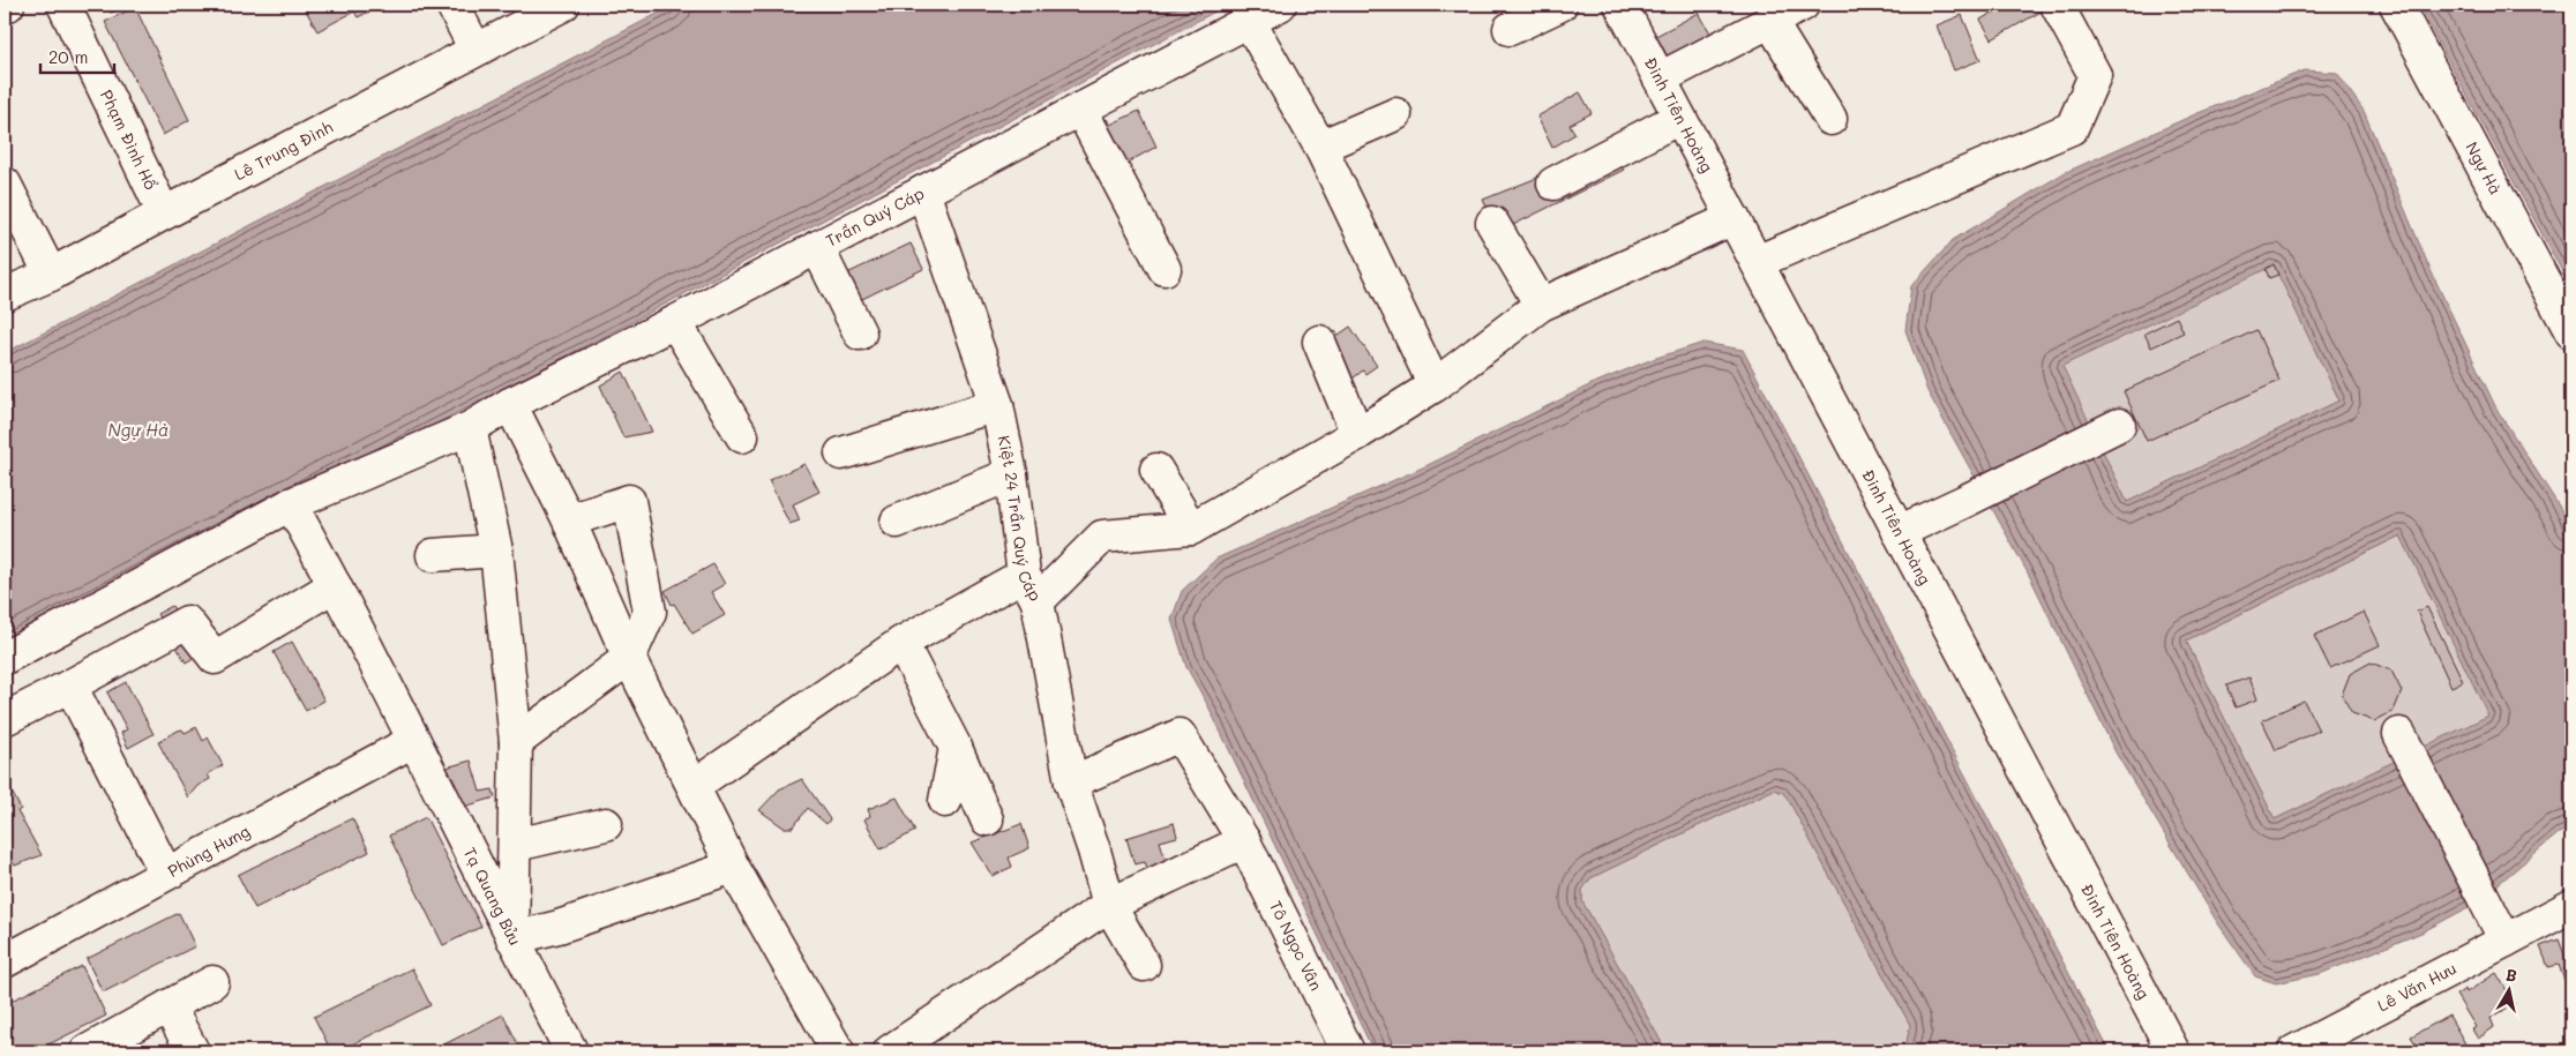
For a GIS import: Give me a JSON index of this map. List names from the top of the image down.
{
  "streets": {
    "street": [
      "Đinh Tiên Hoàng",
      "Phạm Đình Hổ",
      "Lê Trung Đình",
      "Ngự Hà",
      "Trần Quý Cáp",
      "Kiệt 24 Trần Quý Cáp",
      "Phùng Hưng",
      "Tạ Quang Bửu",
      "Tô Ngọc Vân",
      "Lê Văn Hưu"
    ]
  },
  "crossings": [
    ["Phạm Đình Hổ", "Lê Trung Đình"],
    ["Trần Quý Cáp", "Kiệt 24 Trần Quý Cáp"],
    ["Trần Quý Cáp", "Tạ Quang Bửu"],
    ["Kiệt 24 Trần Quý Cáp", "Tô Ngọc Vân"],
    ["Phùng Hưng", "Tạ Quang Bửu"]
  ],
  "water": ["Ngự Hà"],
  "scale_bar": "20 m",
  "north": "top"
}
